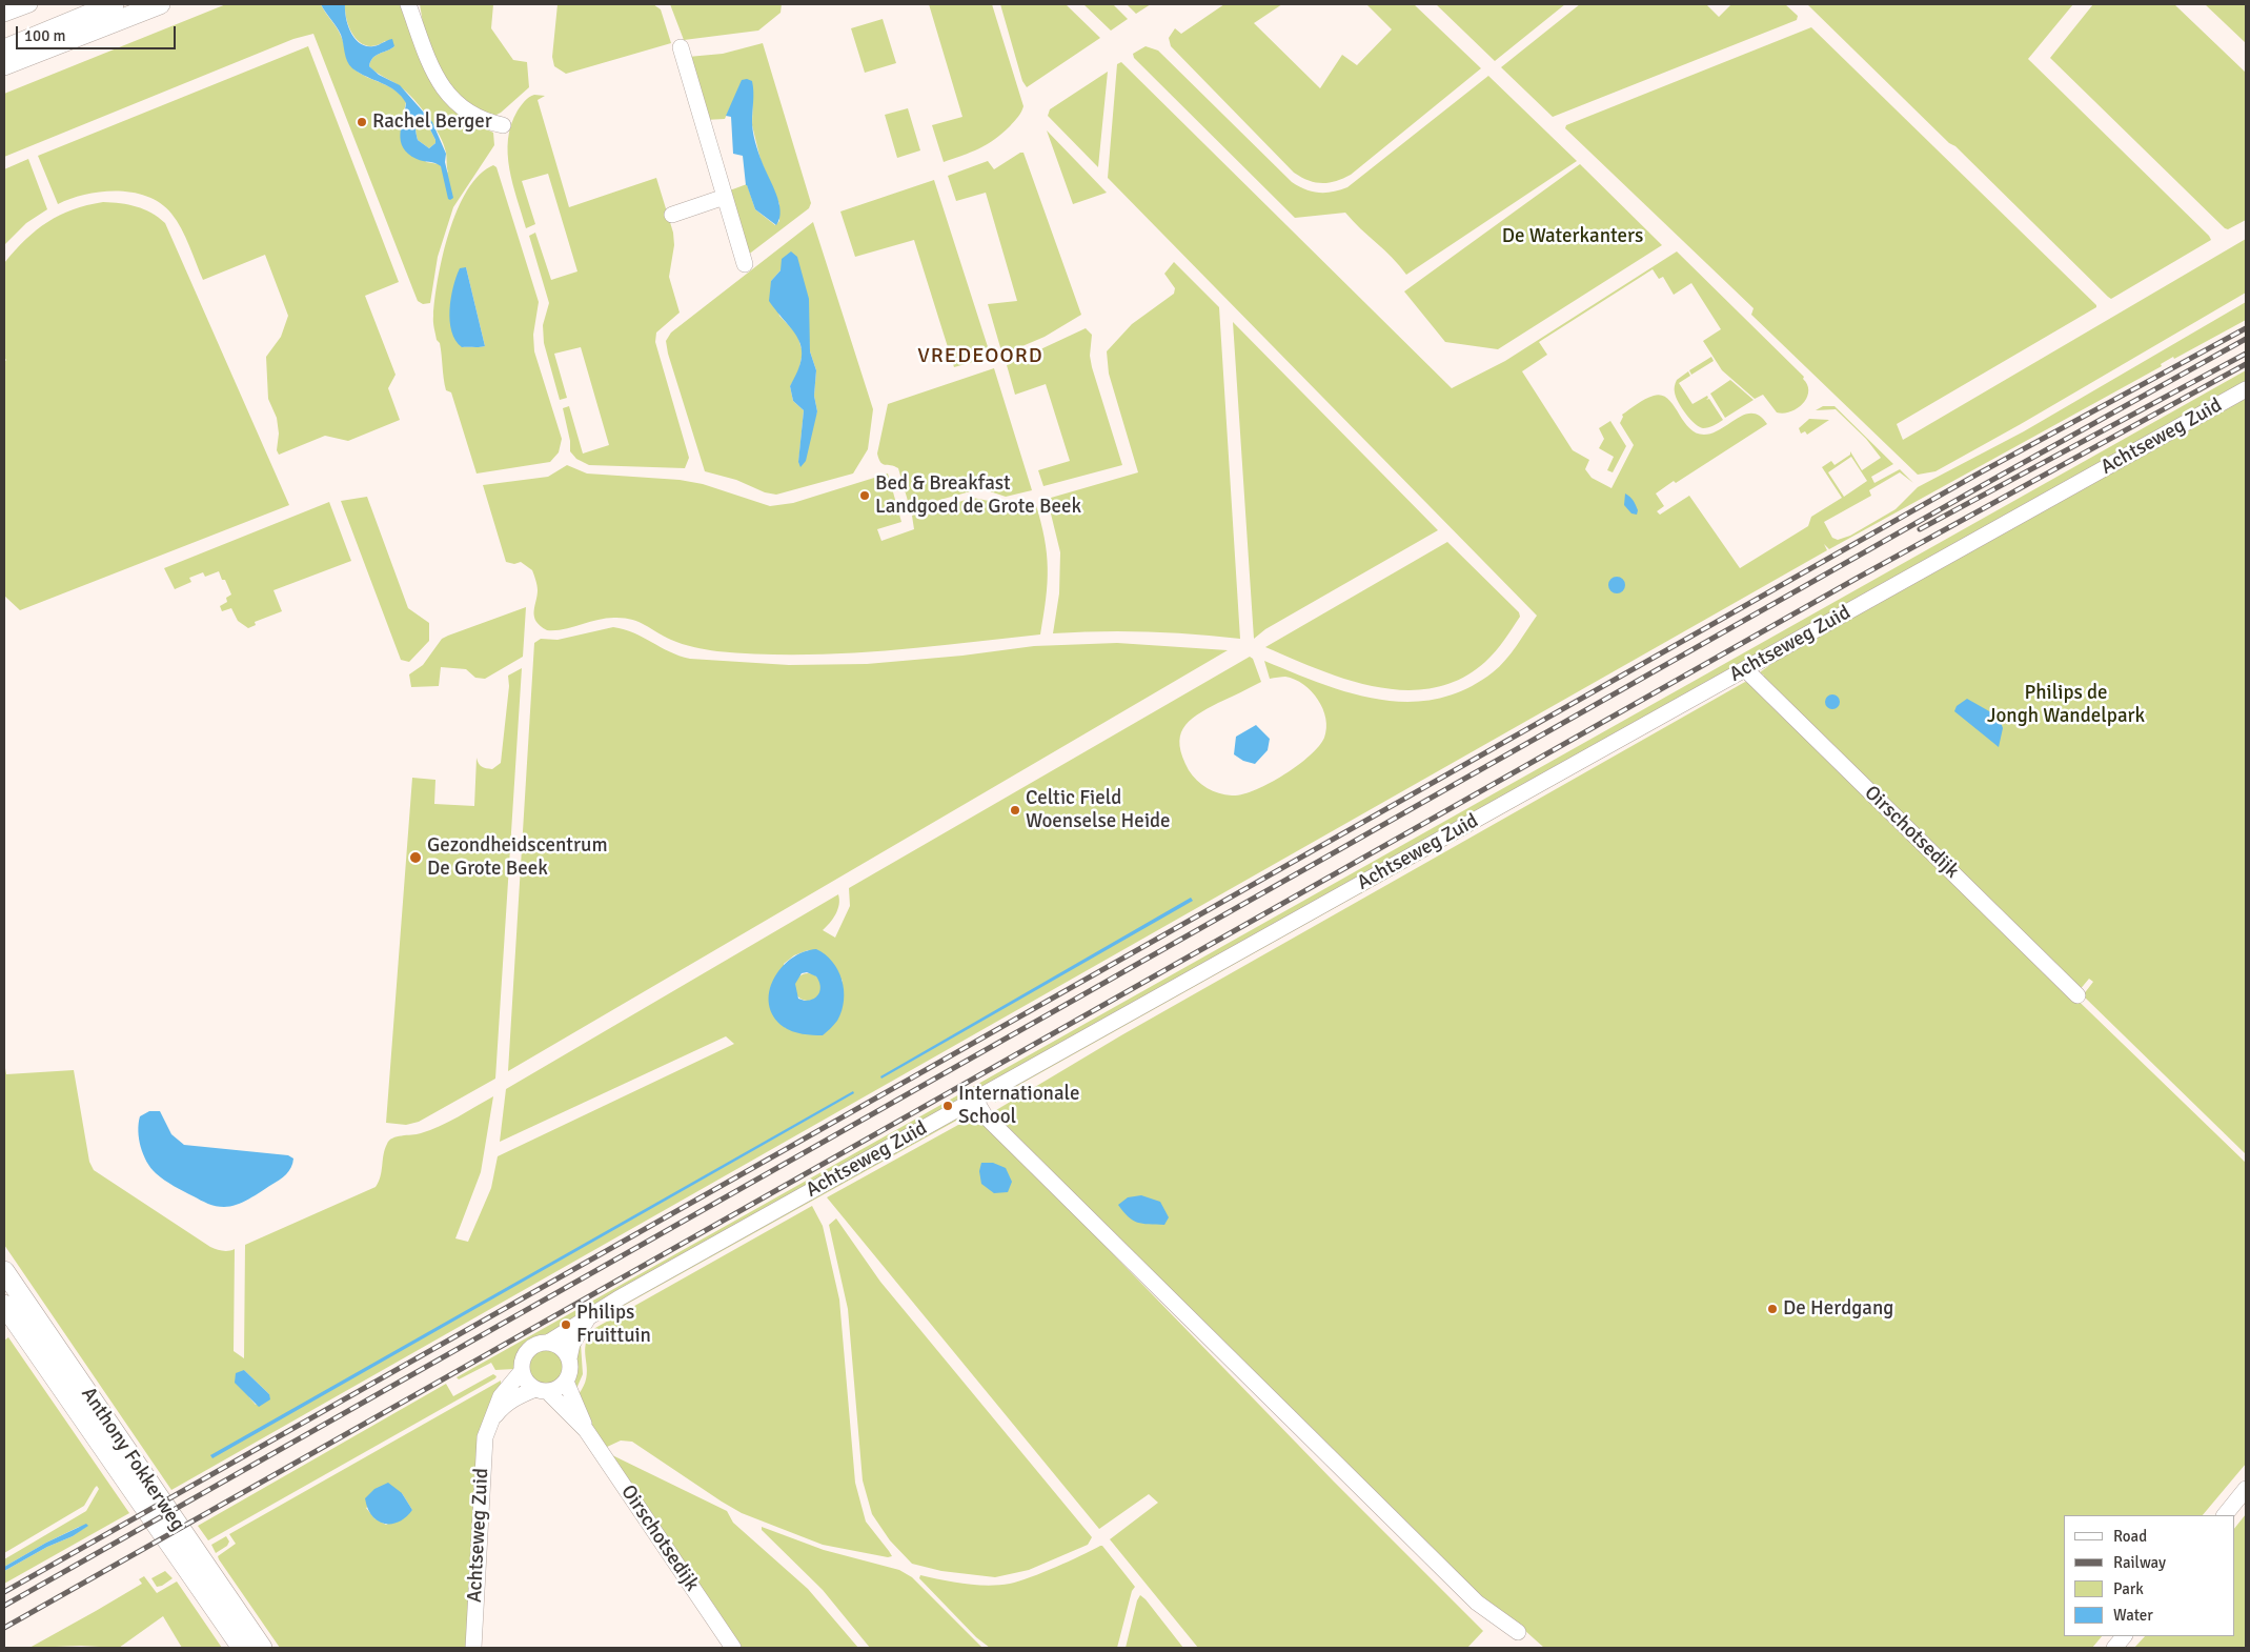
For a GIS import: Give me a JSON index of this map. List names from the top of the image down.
{
  "streets": {
    "main road": ["Anthony Fokkerweg"],
    "street": ["Achtseweg Zuid", "Oirschotsedijk"]
  },
  "crossings": [
    ["Achtseweg Zuid", "Oirschotsedijk"]
  ],
  "districts": ["VREDEOORD"],
  "parks": ["De Waterkanters", "Philips de Jongh Wandelpark"],
  "places": [
    "Rachel Berger",
    "Bed & Breakfast Landgoed de Grote Beek",
    "Celtic Field Woenselse Heide",
    "Gezondheidscentrum De Grote Beek",
    "Internationale School",
    "De Herdgang",
    "Philips Fruittuin"
  ],
  "legend": [
    "Road",
    "Railway",
    "Park",
    "Water"
  ],
  "scale_bar": "100 m"
}
